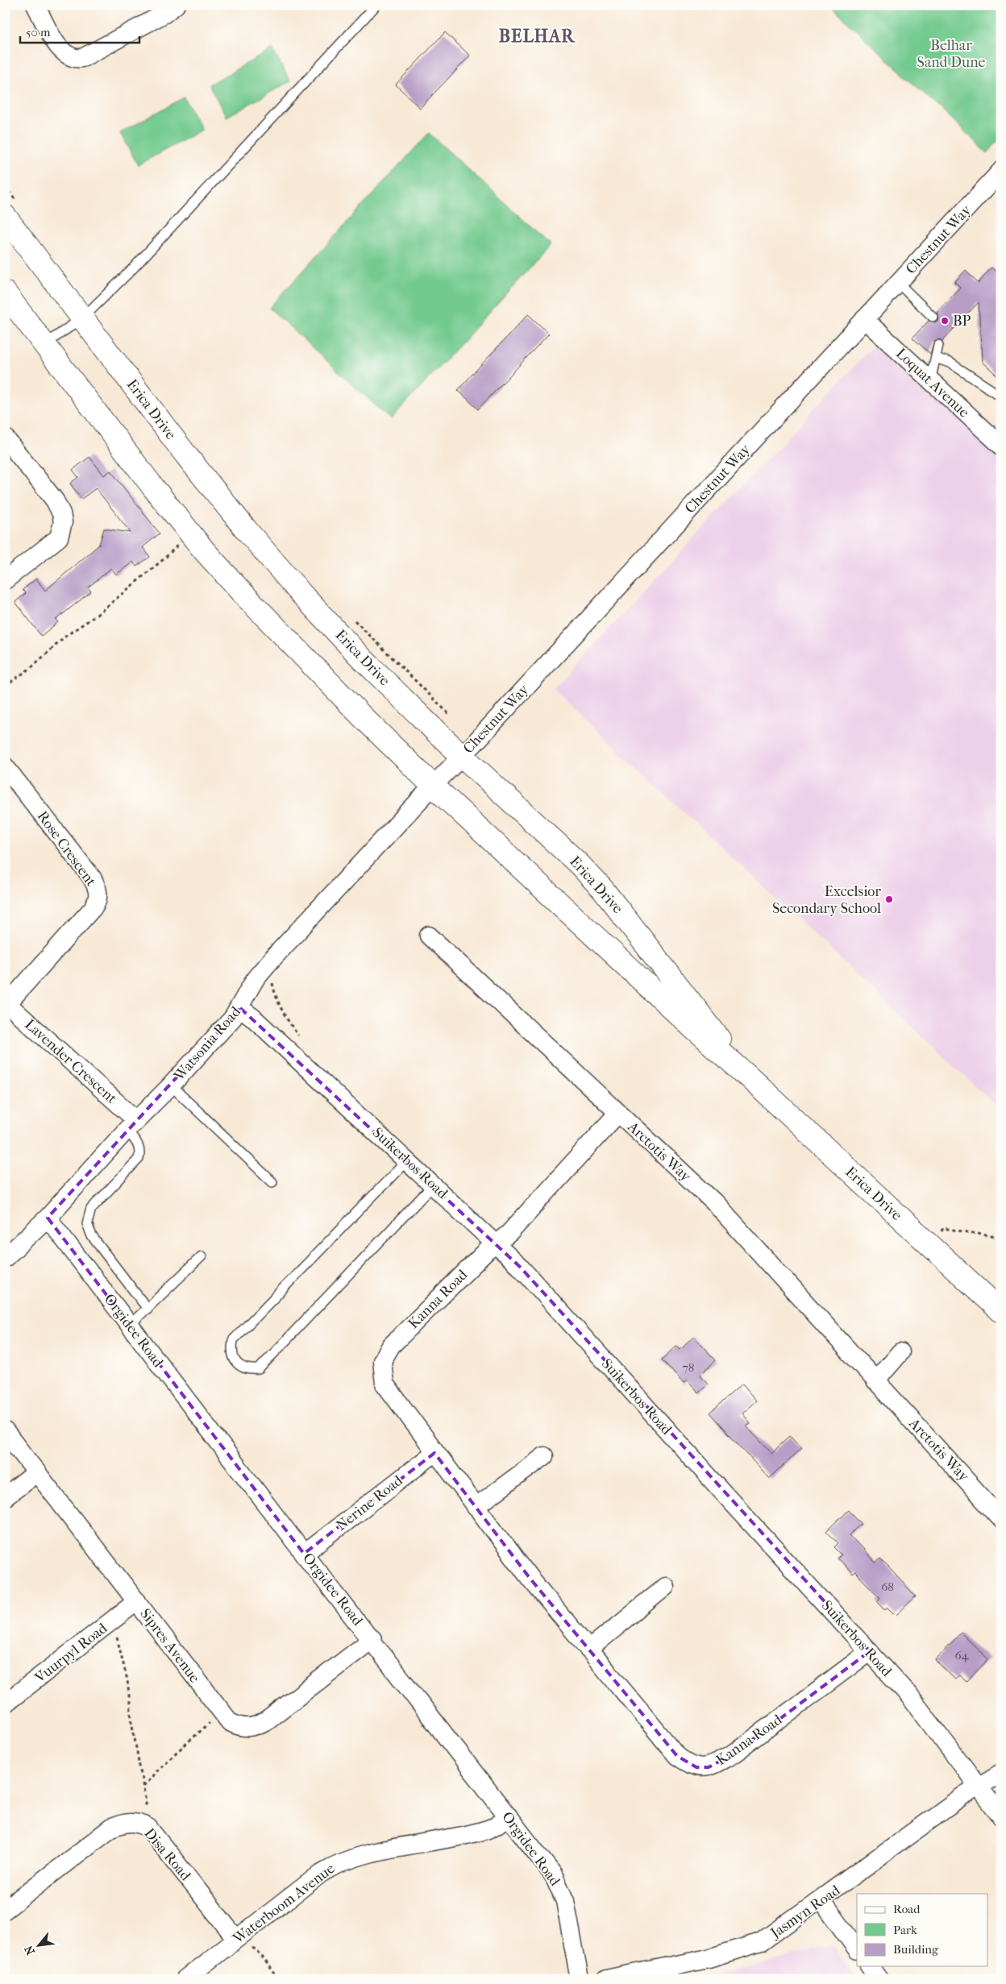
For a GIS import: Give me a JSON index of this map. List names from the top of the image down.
{
  "streets": {
    "main road": ["Erica Drive"],
    "street": [
      "Chestnut Way",
      "Loquat Avenue",
      "Rose Crescent",
      "Watsonia Road",
      "Lavender Crescent",
      "Arctotis Way",
      "Suikerbos Road",
      "Kanna Road",
      "Orgidee Road",
      "Nerine Road",
      "Sipres Avenue",
      "Vuurpyl Road",
      "Disa Road",
      "Waterboom Avenue",
      "Jasmyn Road"
    ]
  },
  "crossings": [
    ["Chestnut Way", "Loquat Avenue"],
    ["Chestnut Way", "Erica Drive"],
    ["Chestnut Way", "Watsonia Road"],
    ["Erica Drive", "Watsonia Road"],
    ["Rose Crescent", "Lavender Crescent"],
    ["Watsonia Road", "Lavender Crescent"],
    ["Watsonia Road", "Suikerbos Road"],
    ["Watsonia Road", "Orgidee Road"],
    ["Arctotis Way", "Kanna Road"],
    ["Suikerbos Road", "Kanna Road"],
    ["Suikerbos Road", "Jasmyn Road"],
    ["Kanna Road", "Nerine Road"],
    ["Orgidee Road", "Nerine Road"],
    ["Orgidee Road", "Sipres Avenue"],
    ["Orgidee Road", "Waterboom Avenue"],
    ["Sipres Avenue", "Vuurpyl Road"],
    ["Disa Road", "Waterboom Avenue"]
  ],
  "districts": ["BELHAR"],
  "parks": ["Belhar Sand Dune"],
  "places": ["BP", "Excelsior Secondary School"],
  "house_numbers": ["78", "68", "64"],
  "legend": ["Road", "Park", "Building"],
  "scale_bar": "50 m",
  "north": "bottom left"
}
